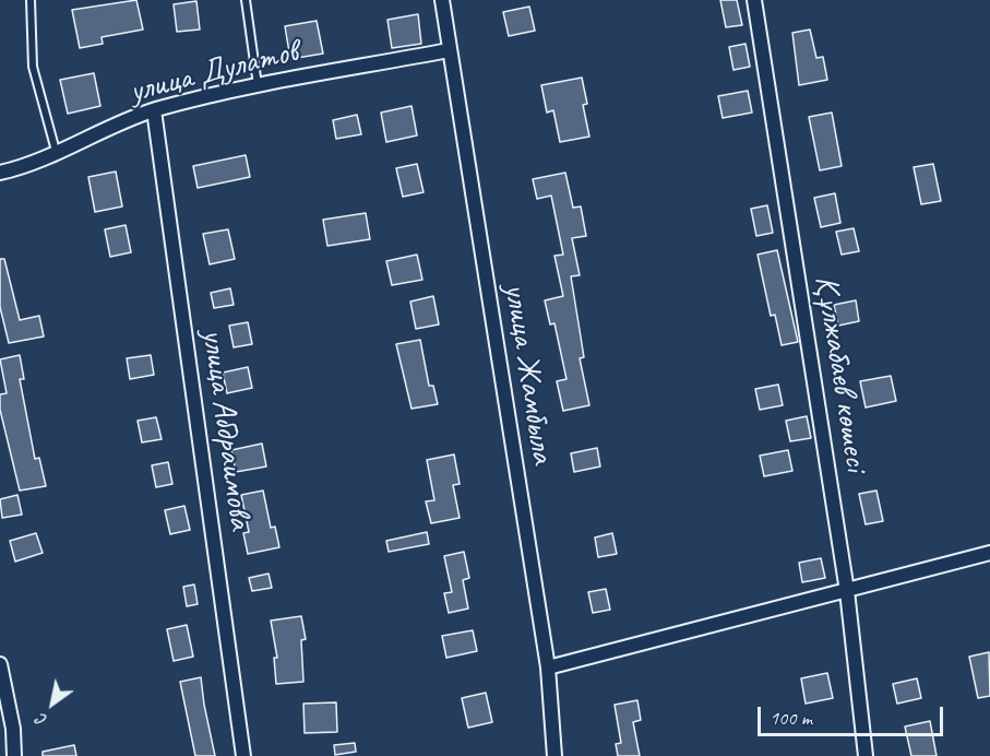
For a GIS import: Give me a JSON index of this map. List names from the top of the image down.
{
  "streets": {
    "street": [
      "улица Дулатов",
      "улица Жамбыла",
      "Құлжабаев көшесі",
      "улица Абдраимова"
    ]
  },
  "crossings": [
    ["улица Дулатов", "улица Жамбыла"],
    ["улица Дулатов", "улица Абдраимова"]
  ],
  "scale_bar": "100 m",
  "north": "bottom left"
}
